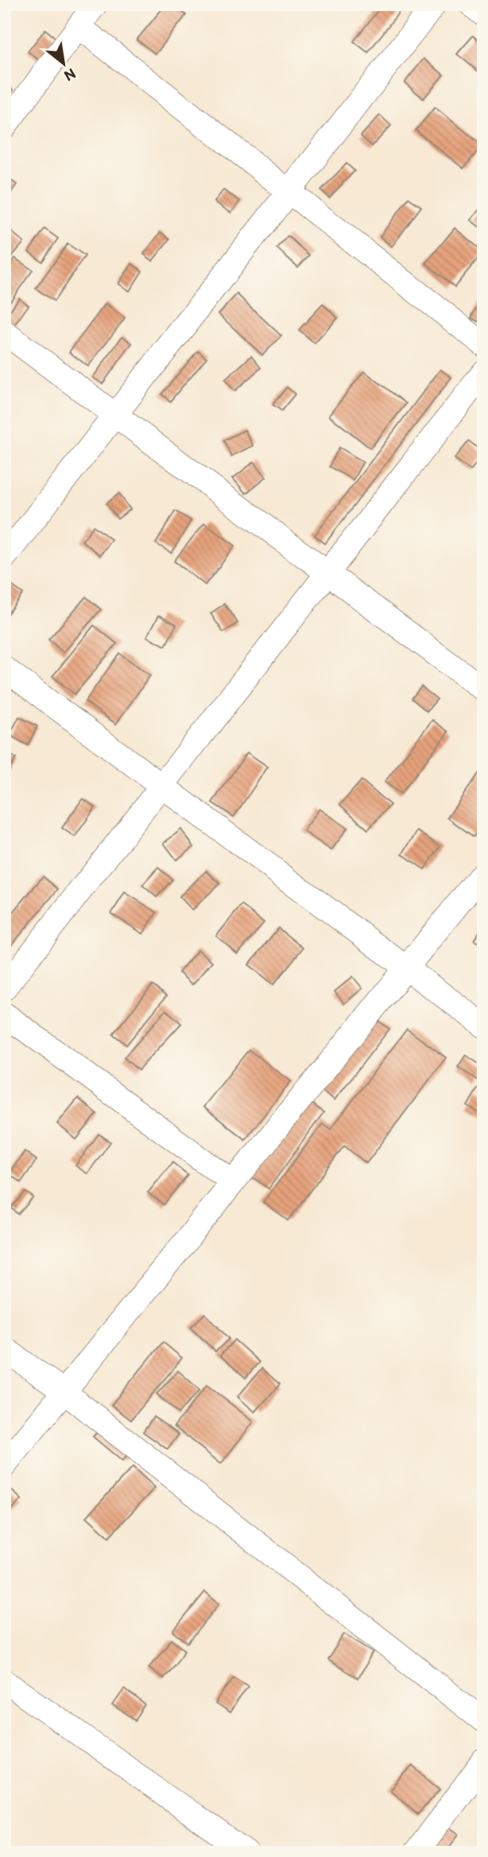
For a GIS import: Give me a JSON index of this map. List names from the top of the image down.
{
  "north": "bottom right"
}
